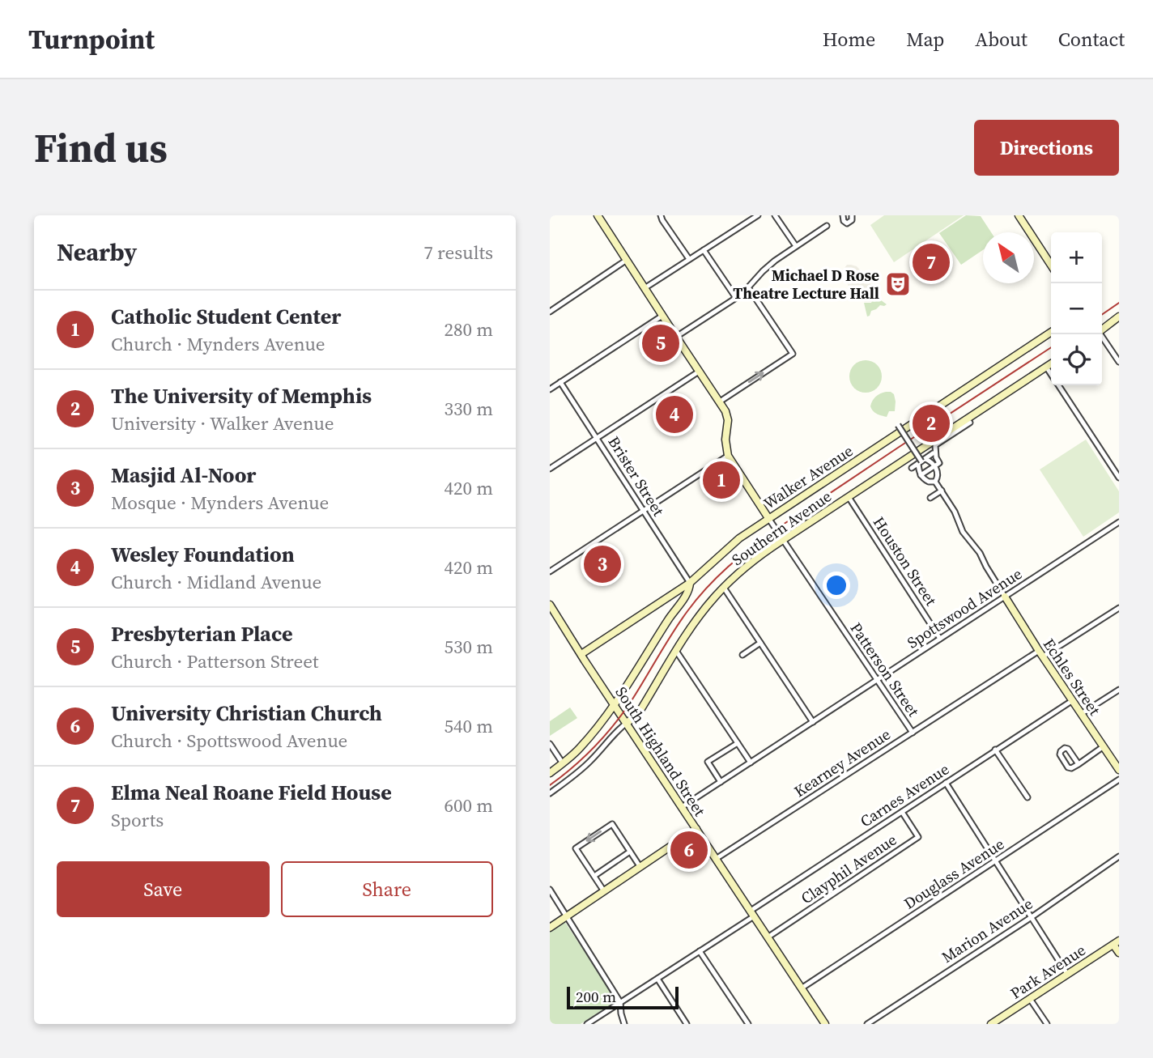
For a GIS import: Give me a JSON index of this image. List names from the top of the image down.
{
  "streets": {
    "street": [
      "Brister Street",
      "Walker Avenue",
      "Southern Avenue",
      "Houston Street",
      "Spottswood Avenue",
      "Patterson Street",
      "Echles Street",
      "South Highland Street",
      "Kearney Avenue",
      "Carnes Avenue",
      "Clayphil Avenue",
      "Douglass Avenue",
      "Marion Avenue",
      "Park Avenue"
    ]
  },
  "crossings": [
    ["Brister Street", "Walker Avenue"],
    ["Walker Avenue", "Patterson Street"],
    ["Walker Avenue", "South Highland Street"],
    ["Southern Avenue", "Houston Street"],
    ["Southern Avenue", "Patterson Street"],
    ["Southern Avenue", "South Highland Street"],
    ["Houston Street", "Spottswood Avenue"],
    ["Spottswood Avenue", "Patterson Street"],
    ["Spottswood Avenue", "Echles Street"],
    ["Spottswood Avenue", "South Highland Street"],
    ["Patterson Street", "Kearney Avenue"],
    ["Echles Street", "Kearney Avenue"],
    ["Echles Street", "Carnes Avenue"],
    ["South Highland Street", "Kearney Avenue"],
    ["South Highland Street", "Carnes Avenue"],
    ["South Highland Street", "Clayphil Avenue"],
    ["South Highland Street", "Douglass Avenue"],
    ["Carnes Avenue", "Clayphil Avenue"]
  ],
  "places": {
    "theatre": ["Michael D Rose Theatre Lecture Hall"]
  },
  "scale_bar": "200 m",
  "north": "top left",
  "page": {
    "header": "Turnpoint",
    "nav": [
      "Home",
      "Map",
      "About",
      "Contact"
    ],
    "buttons": [
      "Directions",
      ["Save", "Share"]
    ],
    "title": "Find us",
    "heading": ["Nearby", "7 results"],
    "map_buttons": ["+", "−"],
    "pins": [
      "7",
      "5",
      "4",
      "2",
      "1",
      "3",
      "6"
    ],
    "list": [
      {
        "mark": "1",
        "name": "Catholic Student Center",
        "note": "Church · Mynders Avenue",
        "value": "280 m"
      },
      {
        "mark": "2",
        "name": "The University of Memphis",
        "note": "University · Walker Avenue",
        "value": "330 m"
      },
      {
        "mark": "3",
        "name": "Masjid Al-Noor",
        "note": "Mosque · Mynders Avenue",
        "value": "420 m"
      },
      {
        "mark": "4",
        "name": "Wesley Foundation",
        "note": "Church · Midland Avenue",
        "value": "420 m"
      },
      {
        "mark": "5",
        "name": "Presbyterian Place",
        "note": "Church · Patterson Street",
        "value": "530 m"
      },
      {
        "mark": "6",
        "name": "University Christian Church",
        "note": "Church · Spottswood Avenue",
        "value": "540 m"
      },
      {
        "mark": "7",
        "name": "Elma Neal Roane Field House",
        "note": "Sports",
        "value": "600 m"
      }
    ],
    "scale": "200 m"
  }
}
